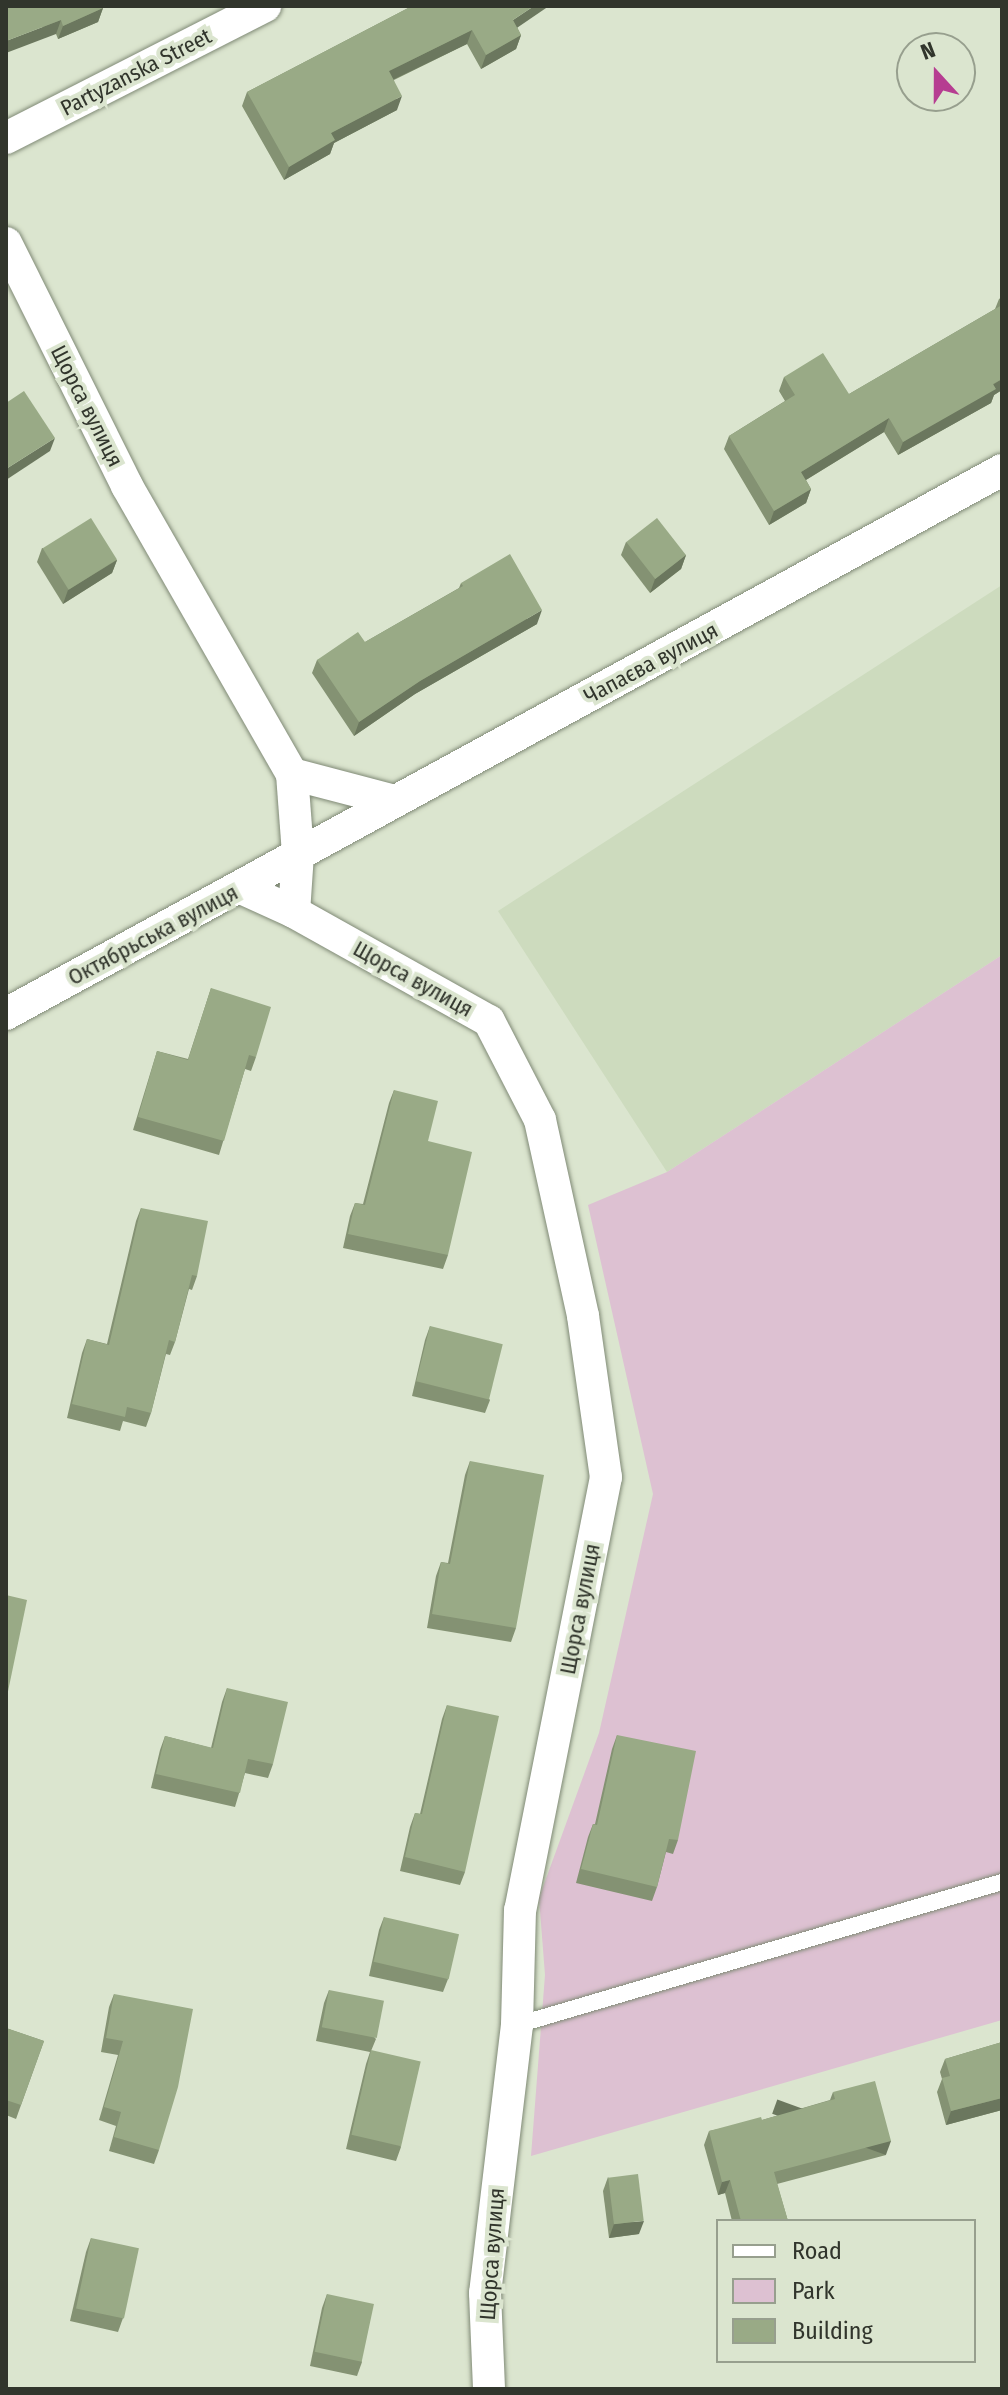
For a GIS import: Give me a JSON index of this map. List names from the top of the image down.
{
  "streets": {
    "street": [
      "Partyzanska Street",
      "Щорса вулиця",
      "Чапаєва вулиця",
      "Октябрьська вулиця"
    ]
  },
  "crossings": [
    ["Щорса вулиця", "Чапаєва вулиця"],
    ["Щорса вулиця", "Октябрьська вулиця"],
    ["Чапаєва вулиця", "Октябрьська вулиця"]
  ],
  "legend": ["Road", "Park", "Building"],
  "north": "top"
}
